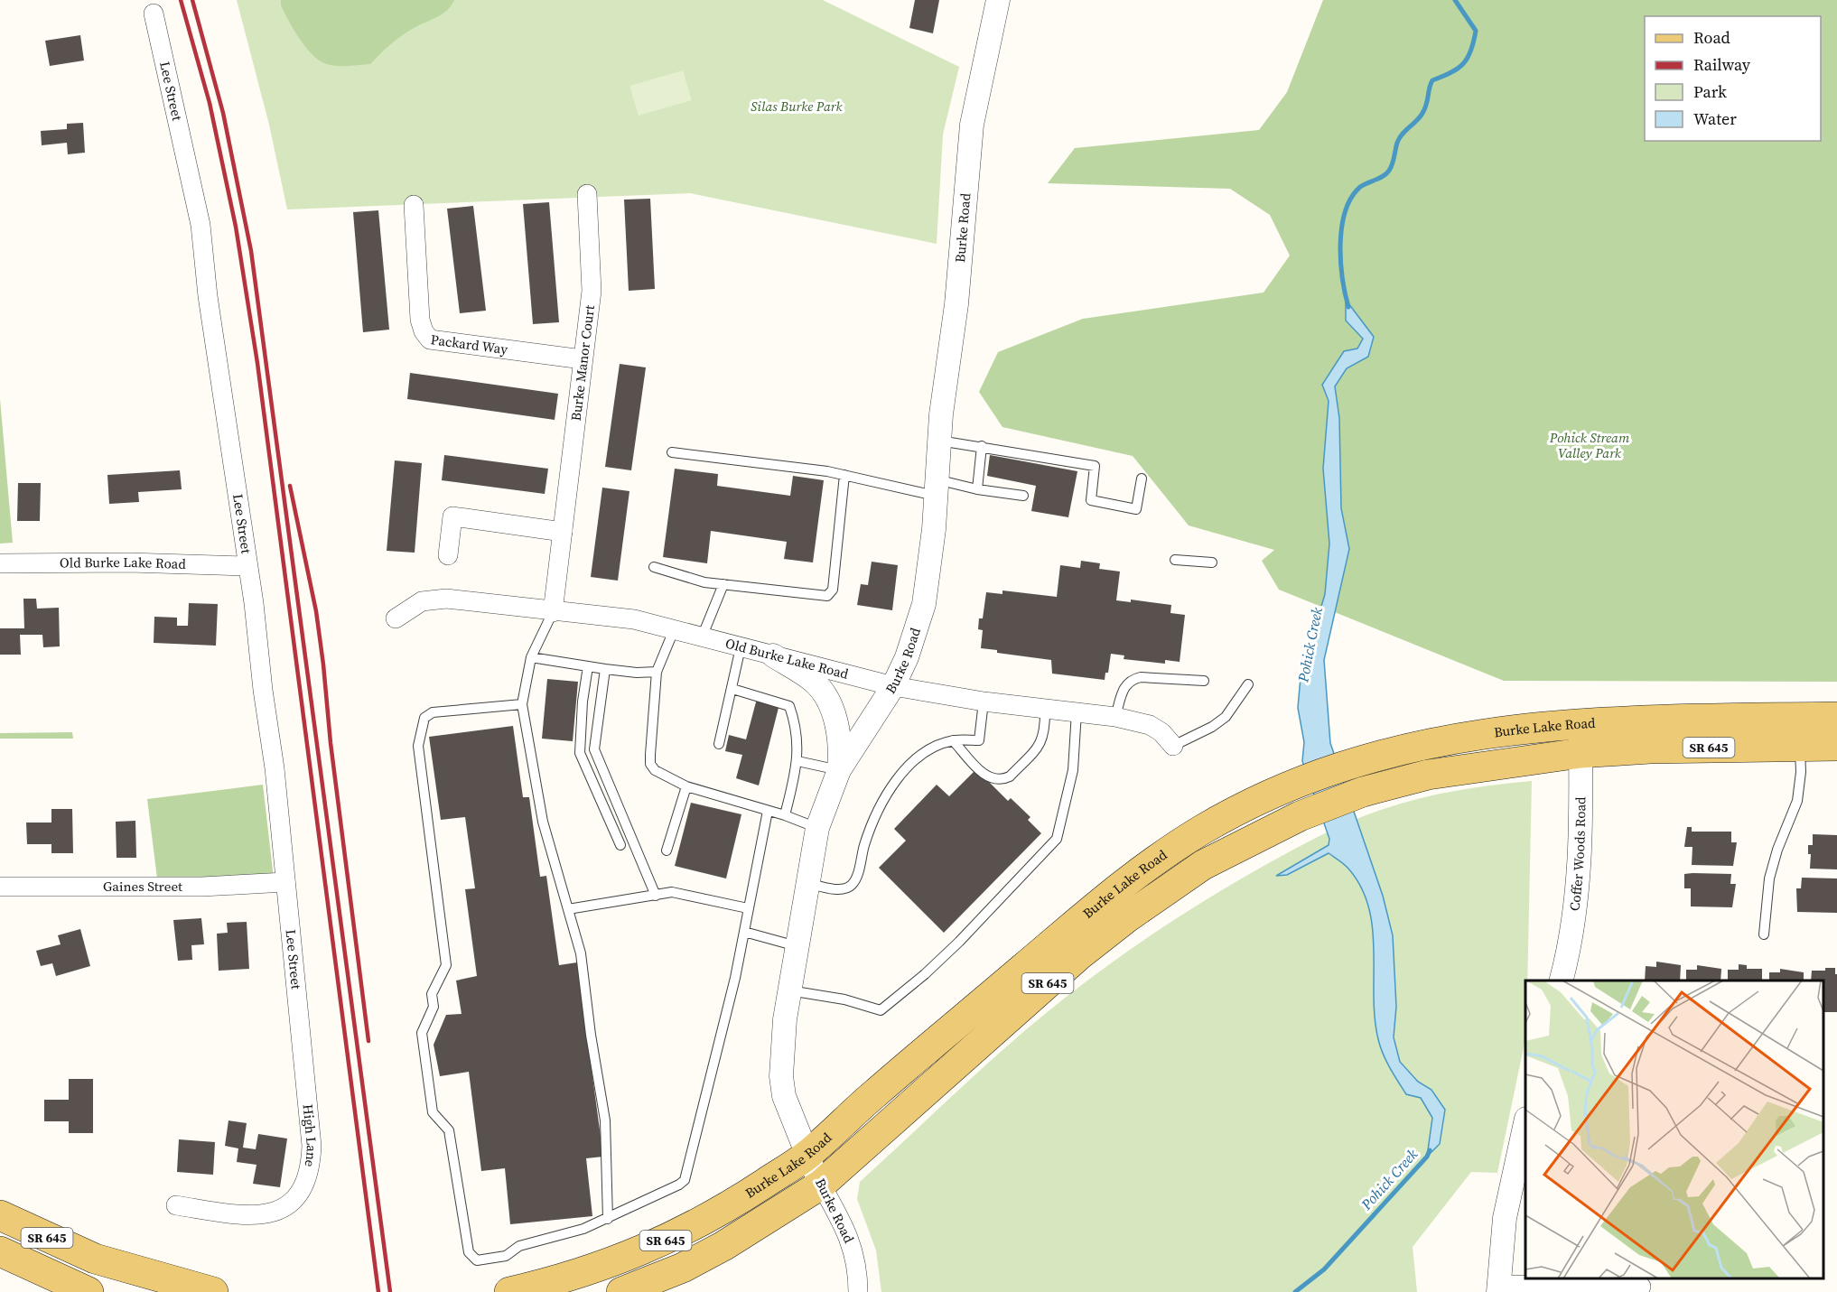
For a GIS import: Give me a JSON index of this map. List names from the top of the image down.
{
  "streets": {
    "main road": ["Burke Lake Road", "SR 645"],
    "street": [
      "Lee Street",
      "Burke Road",
      "Packard Way",
      "Burke Manor Court",
      "Old Burke Lake Road",
      "Coffer Woods Road",
      "Gaines Street",
      "High Lane"
    ]
  },
  "crossings": [
    ["Lee Street", "Old Burke Lake Road"],
    ["Lee Street", "Gaines Street"],
    ["Lee Street", "High Lane"],
    ["Burke Road", "Old Burke Lake Road"],
    ["Burke Road", "Burke Lake Road"],
    ["Packard Way", "Burke Manor Court"],
    ["Burke Manor Court", "Old Burke Lake Road"],
    ["Burke Lake Road", "Coffer Woods Road"]
  ],
  "water": ["Pohick Creek"],
  "parks": ["Silas Burke Park", "Pohick Stream Valley Park"],
  "legend": [
    "Road",
    "Railway",
    "Park",
    "Water"
  ]
}
